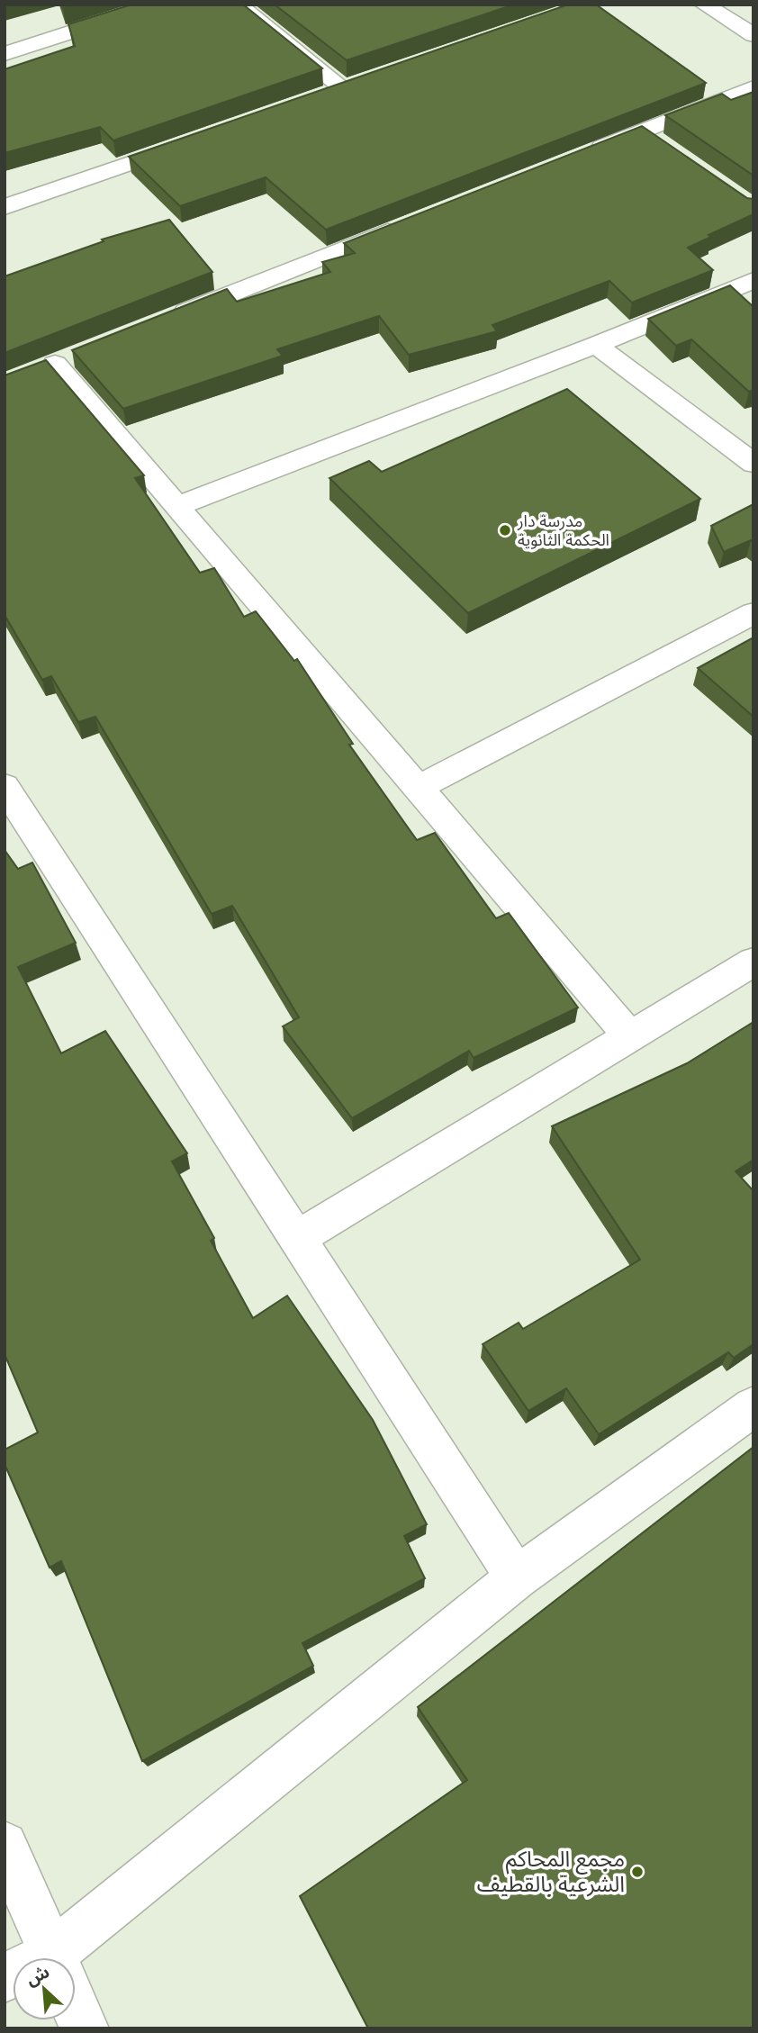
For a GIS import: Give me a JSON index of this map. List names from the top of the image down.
{
  "places": ["مدرسة دار الحكمة الثانوية", "مجمع المحاكم الشرعية بالقطيف"],
  "north": "top left"
}
